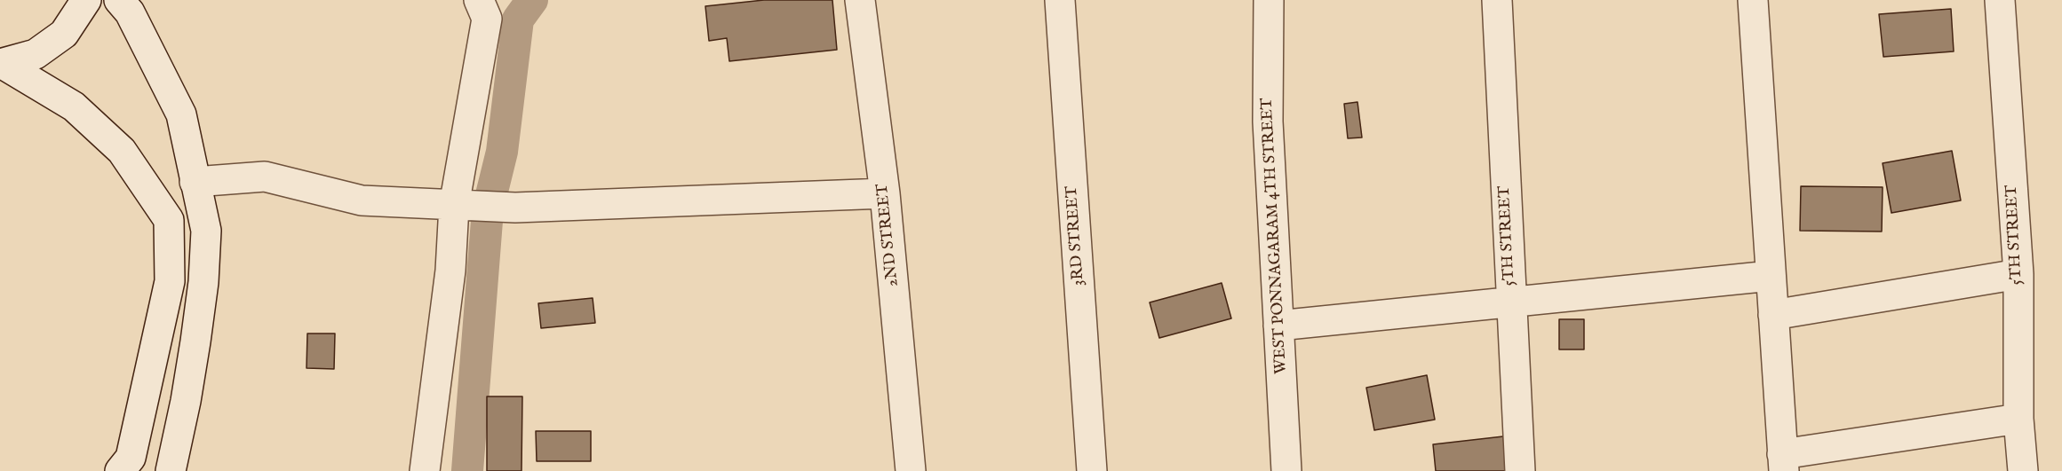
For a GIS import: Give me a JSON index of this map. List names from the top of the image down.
{
  "streets": {
    "street": [
      "2ND STREET",
      "5TH STREET",
      "3RD STREET",
      "WEST PONNAGARAM 4TH STREET"
    ]
  }
}
